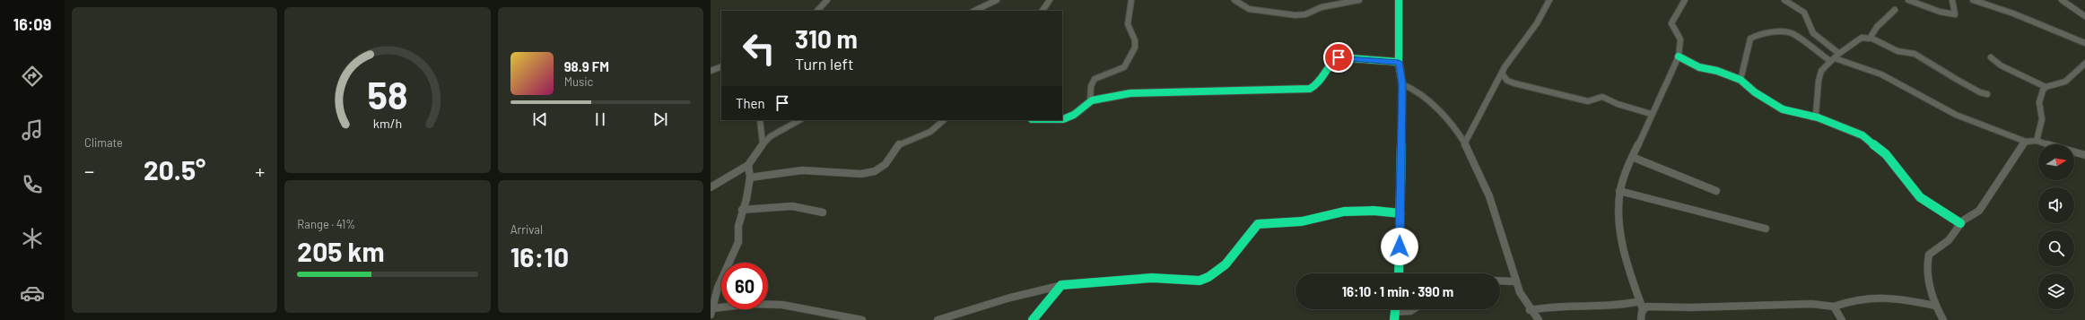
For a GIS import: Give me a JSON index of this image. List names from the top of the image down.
{
  "north": "right",
  "page": {
    "tabs": "16:09",
    "tile": [
      "Climate",
      ["Range · 41%", "205 km"],
      ["Arrival", "16:10"]
    ],
    "turn": ["310 m", "Turn left"],
    "song": ["98.9 FM", "Music"],
    "then": "Then",
    "heat": ["−", "20.5°", "+"],
    "limit": "60",
    "trip": "16:10 · 1 min · 390 m",
    "gauge": ["58", "km/h"]
  }
}
